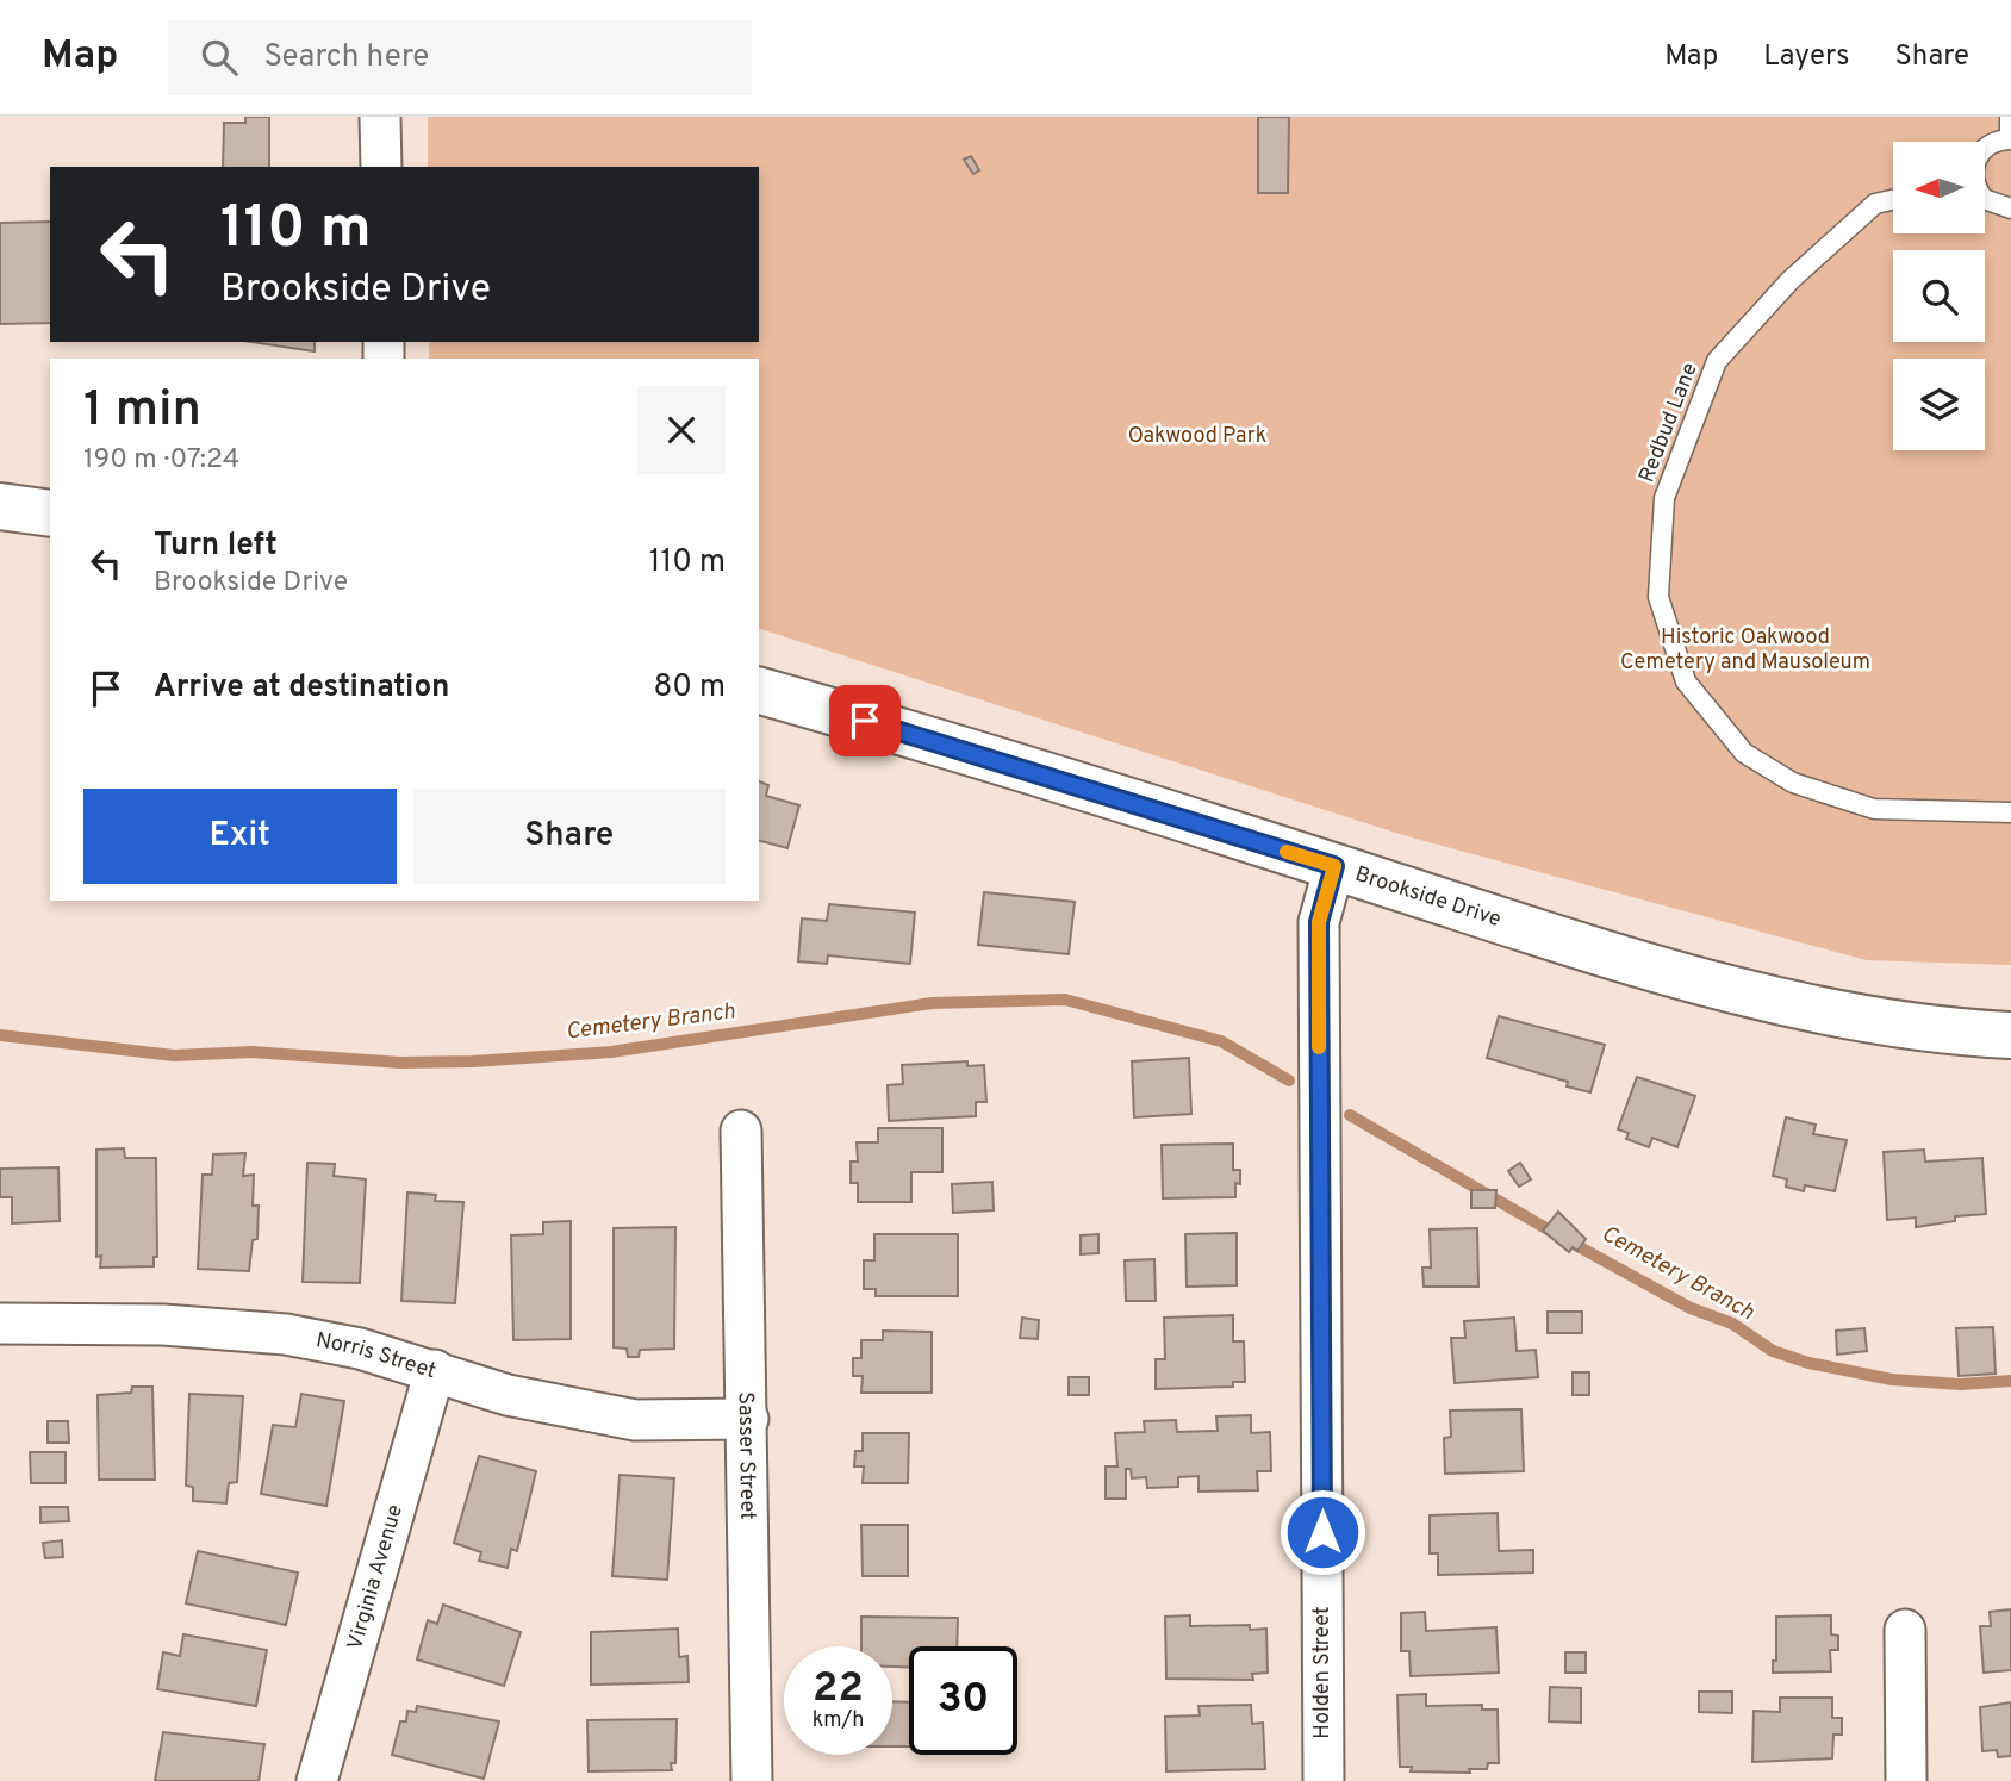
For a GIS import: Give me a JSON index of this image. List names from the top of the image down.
{
  "streets": {
    "street": [
      "Brookside Drive",
      "Norris Street",
      "Sasser Street",
      "Virginia Avenue",
      "Holden Street"
    ],
    "lane": ["Redbud Lane"]
  },
  "crossings": [
    ["Brookside Drive", "Holden Street"],
    ["Norris Street", "Sasser Street"],
    ["Norris Street", "Virginia Avenue"]
  ],
  "water": ["Cemetery Branch"],
  "parks": ["Oakwood Park", "Historic Oakwood Cemetery and Mausoleum"],
  "north": "left",
  "page": {
    "header": "Map",
    "search": "Search here",
    "nav": ["Map", "Layers", "Share"],
    "turn": ["110 m", "Brookside Drive"],
    "heading": ["1 min", "190 m · 07:24"],
    "list": [
      {
        "name": "Turn left",
        "note": "Brookside Drive",
        "value": "110 m"
      },
      {
        "name": "Arrive at destination",
        "value": "80 m"
      }
    ],
    "buttons": ["Exit", "Share"],
    "speed": "22 km/h",
    "limit": "30"
  }
}
